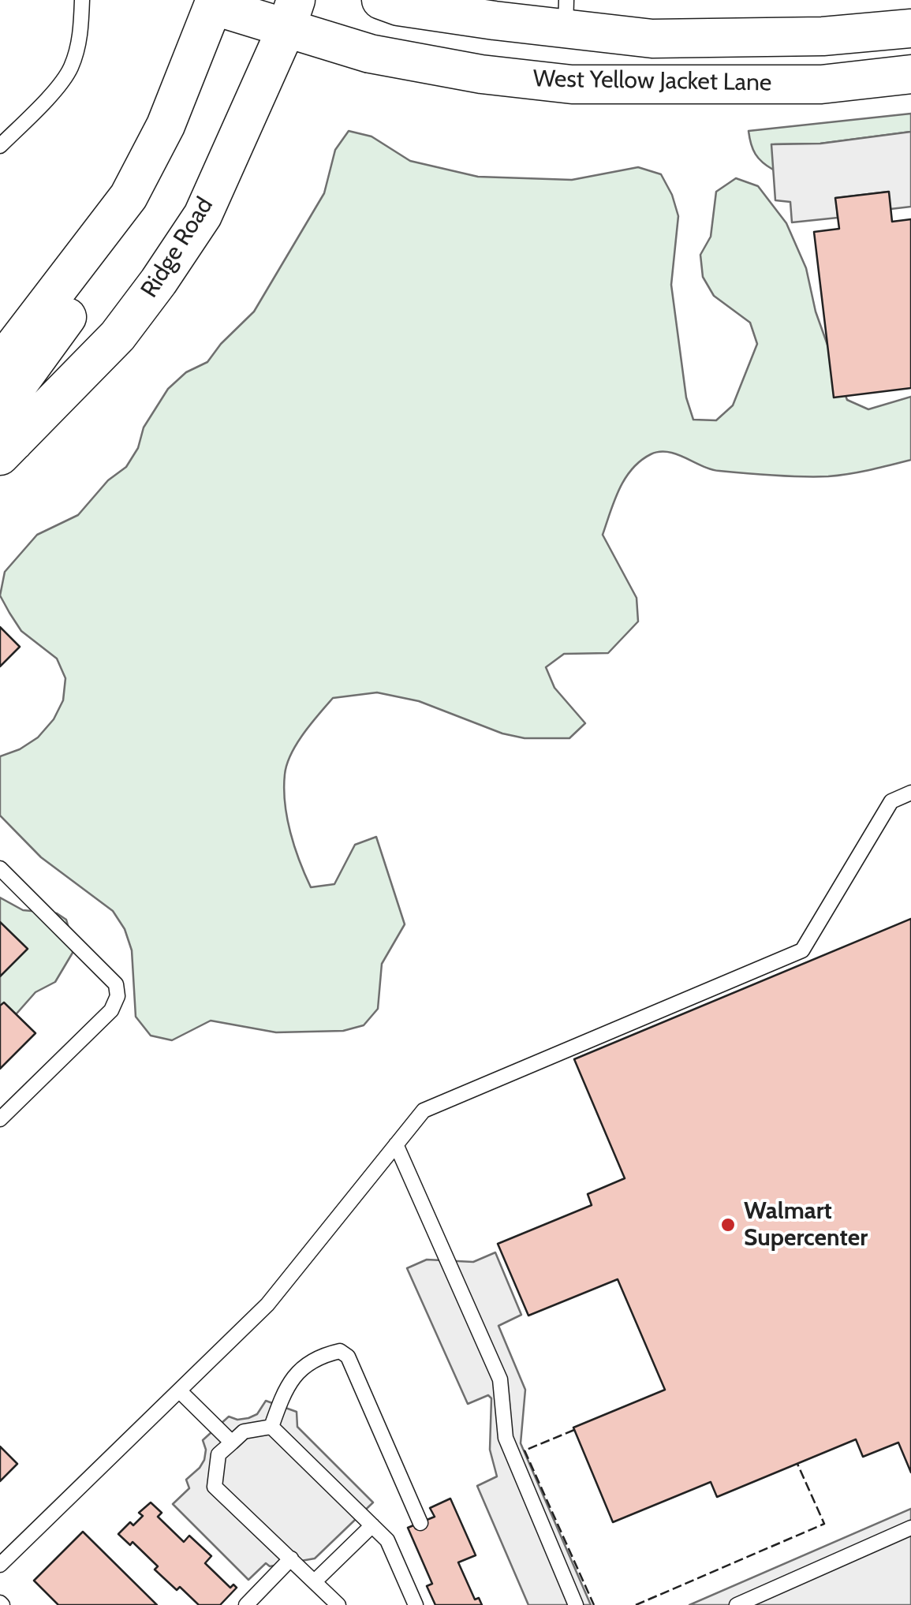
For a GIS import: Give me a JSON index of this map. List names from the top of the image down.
{
  "streets": {
    "street": ["West Yellow Jacket Lane", "Ridge Road"]
  },
  "crossings": [
    ["West Yellow Jacket Lane", "Ridge Road"]
  ],
  "places": ["Walmart Supercenter"]
}
